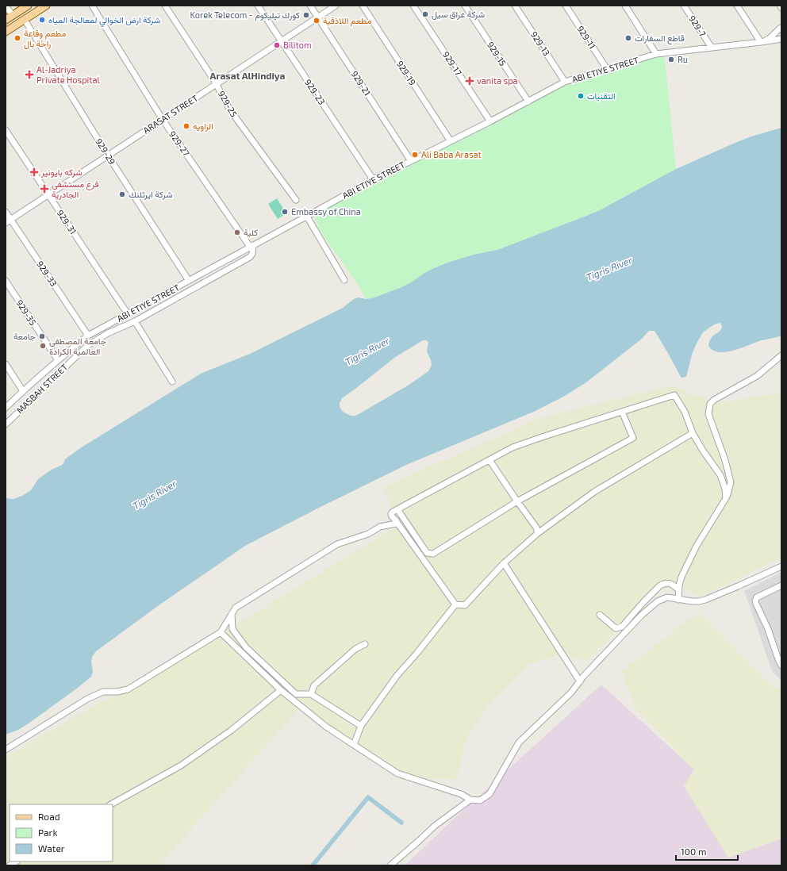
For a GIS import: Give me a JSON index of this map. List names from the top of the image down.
{
  "streets": {
    "street": [
      "929-7",
      "929-11",
      "929-13",
      "929-15",
      "929-17",
      "ABI ETIYE STREET",
      "929-19",
      "929-21",
      "929-23",
      "929-25",
      "ARASAT STREET",
      "929-27",
      "929-29",
      "929-31",
      "929-33",
      "929-35",
      "MASBAH STREET"
    ]
  },
  "crossings": [
    ["929-7", "ABI ETIYE STREET"],
    ["929-11", "ABI ETIYE STREET"],
    ["929-13", "ABI ETIYE STREET"],
    ["929-15", "ABI ETIYE STREET"],
    ["929-17", "ABI ETIYE STREET"],
    ["ABI ETIYE STREET", "929-19"],
    ["ABI ETIYE STREET", "929-21"],
    ["ABI ETIYE STREET", "929-23"],
    ["ABI ETIYE STREET", "929-27"],
    ["ABI ETIYE STREET", "929-29"],
    ["ABI ETIYE STREET", "929-31"],
    ["ABI ETIYE STREET", "929-33"],
    ["ABI ETIYE STREET", "929-35"],
    ["ABI ETIYE STREET", "MASBAH STREET"],
    ["929-21", "ARASAT STREET"],
    ["929-23", "ARASAT STREET"],
    ["929-25", "ARASAT STREET"],
    ["ARASAT STREET", "929-27"],
    ["ARASAT STREET", "929-29"],
    ["ARASAT STREET", "929-31"],
    ["ARASAT STREET", "929-33"],
    ["929-27", "MASBAH STREET"]
  ],
  "districts": ["Arasat AlHindiya"],
  "water": ["Tigris River"],
  "places": {
    "other": [
      "شركة عراق سيل",
      "Korek Telecom - كورك تيليكوم",
      "شركة ارض الخوالي لمعالجة المياه",
      "مطعم اللاذقية",
      "مطعم وقاعة راحة بال",
      "قاطع السفارات",
      "Bilitom",
      "Ru",
      "التقنيات",
      "الزاويه",
      "Ali Baba Arasat",
      "شركة ايرثلنك",
      "Embassy of China",
      "كلية",
      "جامعة",
      "جامعة المصطفى العالمية الكرادة"
    ],
    "health": [
      "Al-Jadriya Private Hospital",
      "vanita spa",
      "شركه بايونير",
      "فرع مستشفى الجادرية"
    ]
  },
  "legend": ["Road", "Park", "Water"],
  "scale_bar": "100 m"
}
